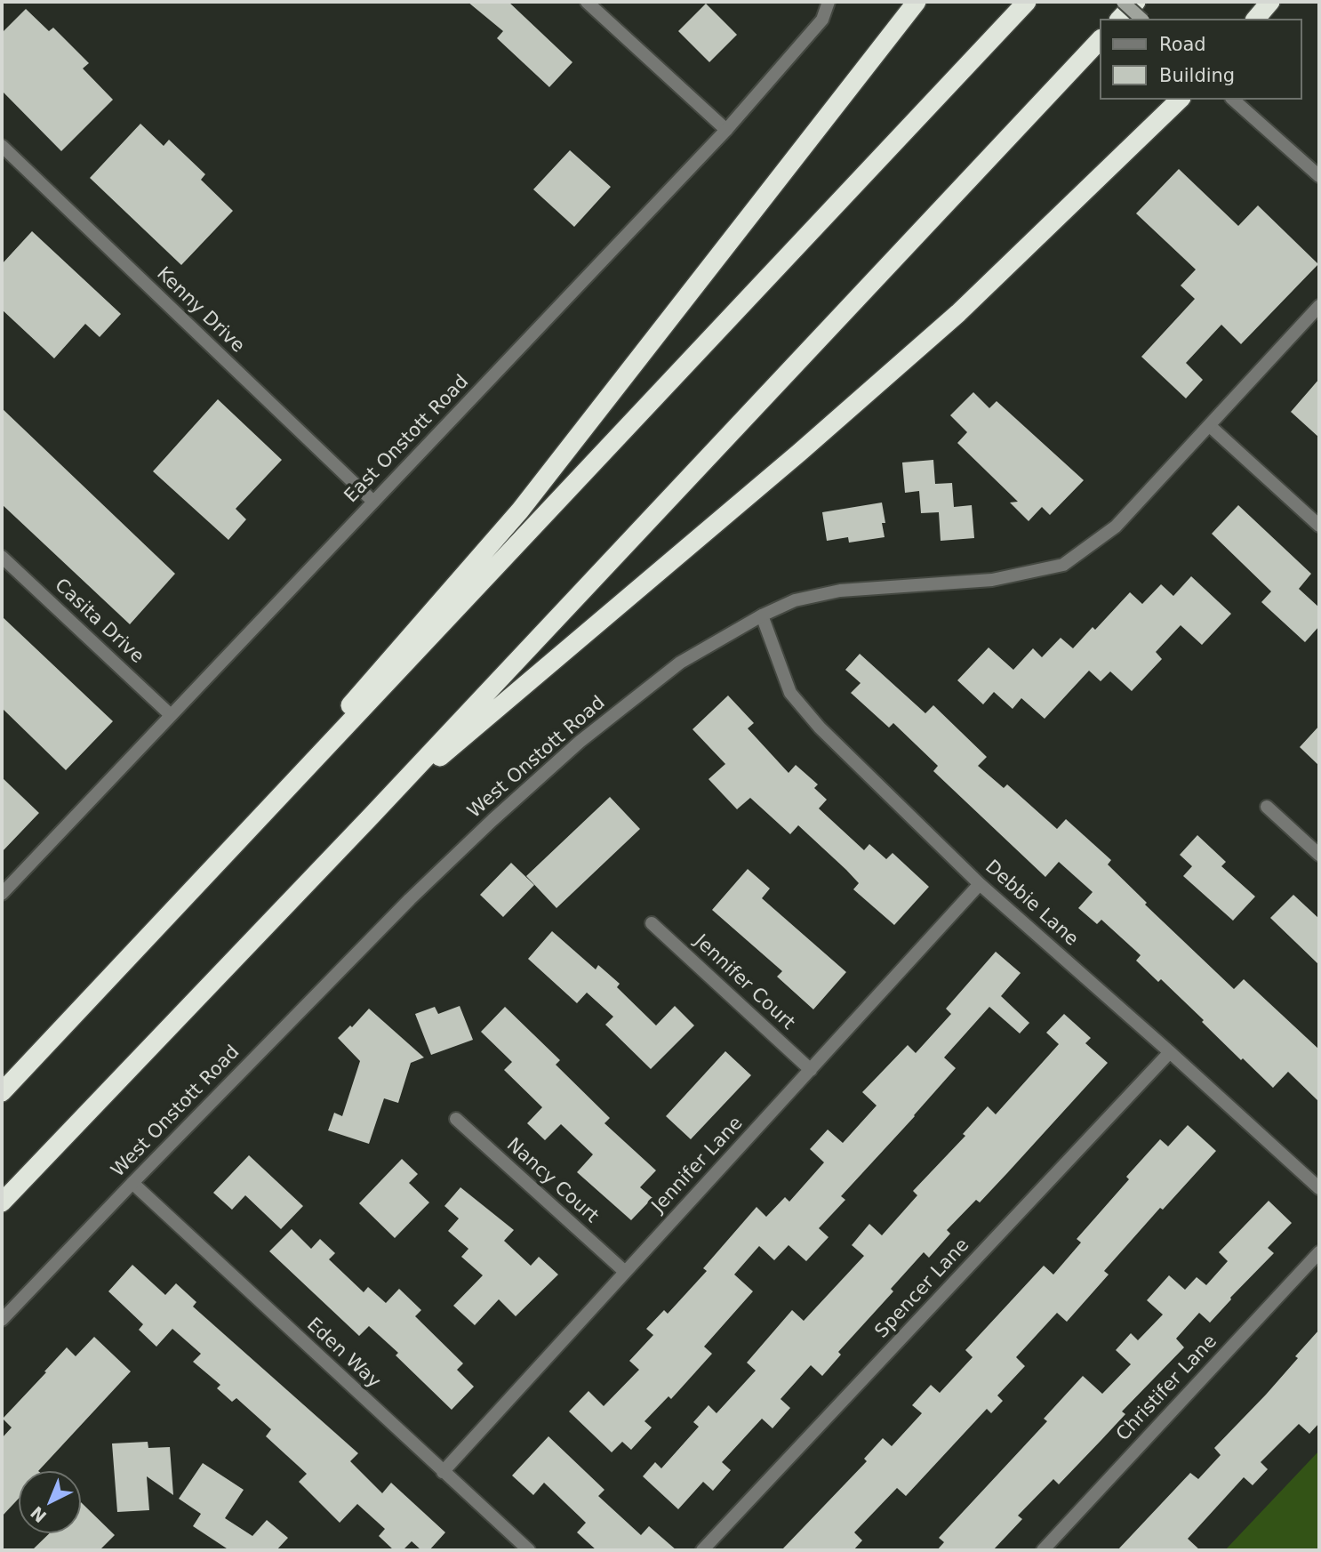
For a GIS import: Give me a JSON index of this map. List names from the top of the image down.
{
  "streets": {
    "street": [
      "Kenny Drive",
      "East Onstott Road",
      "Casita Drive",
      "West Onstott Road",
      "Debbie Lane",
      "Jennifer Court",
      "Jennifer Lane",
      "Nancy Court",
      "Spencer Lane",
      "Eden Way",
      "Christifer Lane"
    ]
  },
  "crossings": [
    ["Kenny Drive", "East Onstott Road"],
    ["East Onstott Road", "Casita Drive"],
    ["West Onstott Road", "Debbie Lane"],
    ["West Onstott Road", "Eden Way"],
    ["Debbie Lane", "Jennifer Lane"],
    ["Debbie Lane", "Spencer Lane"],
    ["Jennifer Court", "Jennifer Lane"],
    ["Jennifer Lane", "Nancy Court"],
    ["Jennifer Lane", "Eden Way"]
  ],
  "legend": ["Road", "Building"],
  "north": "bottom left"
}
